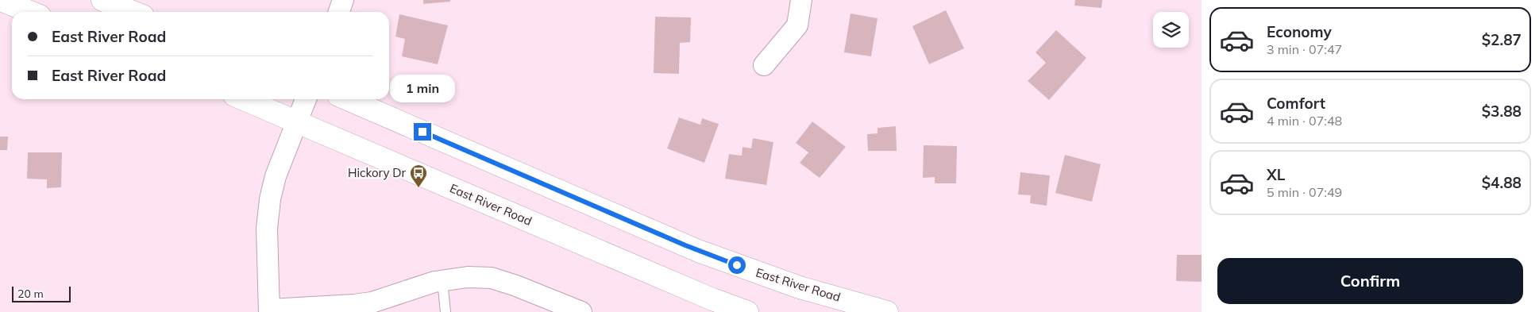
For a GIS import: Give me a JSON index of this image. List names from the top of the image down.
{
  "streets": {
    "main road": ["East River Road"]
  },
  "places": {
    "bus stop": ["Hickory Dr"]
  },
  "scale_bar": "20 m",
  "page": {
    "list": [
      {
        "name": "Economy",
        "note": "3 min · 07:47",
        "value": "$2.87"
      },
      {
        "name": "Comfort",
        "note": "4 min · 07:48",
        "value": "$3.88"
      },
      {
        "name": "XL",
        "note": "5 min · 07:49",
        "value": "$4.88"
      }
    ],
    "banner": ["East River Road", "East River Road"],
    "bubble": "1 min",
    "buttons": "Confirm",
    "scale": "20 m"
  }
}
